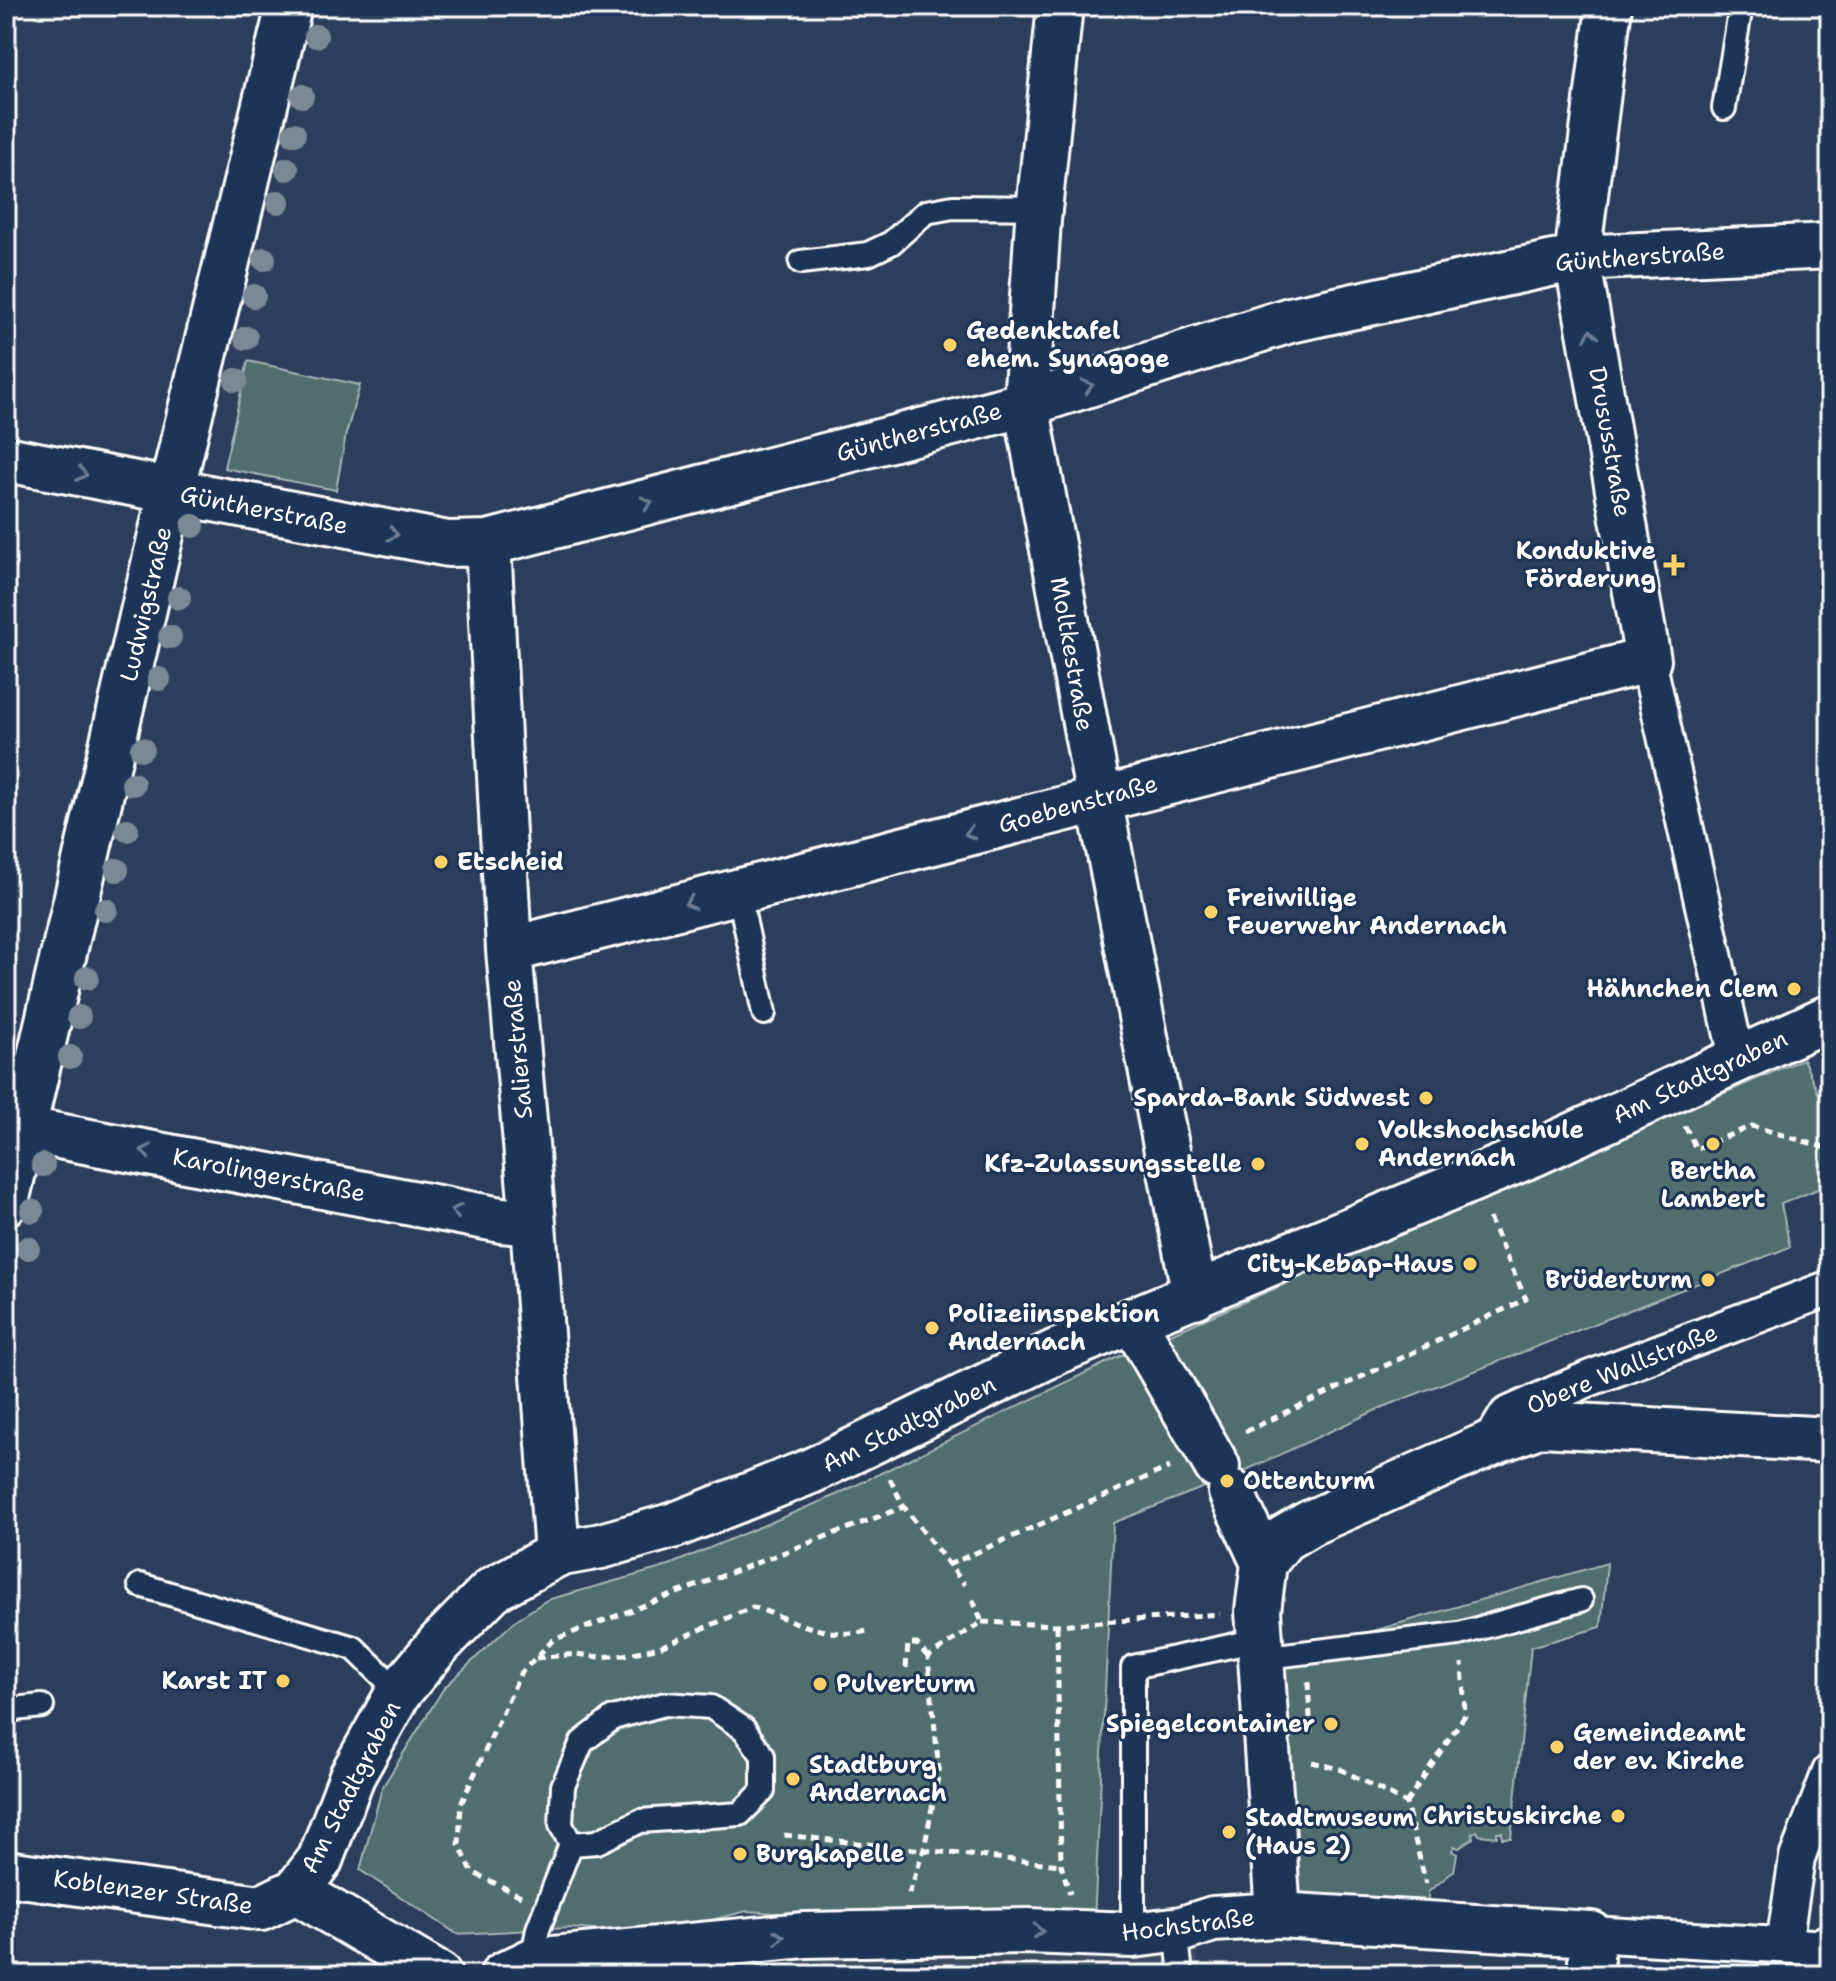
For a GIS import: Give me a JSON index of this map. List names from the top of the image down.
{
  "streets": {
    "street": [
      "Güntherstraße",
      "Drususstraße",
      "Ludwigstraße",
      "Moltkestraße",
      "Goebenstraße",
      "Salierstraße",
      "Am Stadtgraben",
      "Karolingerstraße",
      "Obere Wallstraße",
      "Koblenzer Straße",
      "Hochstraße"
    ]
  },
  "crossings": [
    ["Güntherstraße", "Drususstraße"],
    ["Güntherstraße", "Ludwigstraße"],
    ["Güntherstraße", "Moltkestraße"],
    ["Güntherstraße", "Salierstraße"],
    ["Drususstraße", "Goebenstraße"],
    ["Drususstraße", "Am Stadtgraben"],
    ["Ludwigstraße", "Karolingerstraße"],
    ["Moltkestraße", "Goebenstraße"],
    ["Moltkestraße", "Am Stadtgraben"],
    ["Goebenstraße", "Salierstraße"],
    ["Salierstraße", "Am Stadtgraben"],
    ["Salierstraße", "Karolingerstraße"],
    ["Am Stadtgraben", "Koblenzer Straße"]
  ],
  "one_way": [
    "Güntherstraße",
    "Drususstraße",
    "Goebenstraße",
    "Karolingerstraße",
    "Hochstraße"
  ],
  "places": {
    "other": [
      "Gedenktafel ehem. Synagoge",
      "Etscheid",
      "Freiwillige Feuerwehr Andernach",
      "Hähnchen Clem",
      "Sparda-Bank Südwest",
      "Volkshochschule Andernach",
      "Bertha Lambert",
      "Kfz-Zulassungsstelle",
      "City-Kebap-Haus",
      "Brüderturm",
      "Polizeiinspektion Andernach",
      "Ottenturm",
      "Karst IT",
      "Pulverturm",
      "Spiegelcontainer",
      "Gemeindeamt der ev. Kirche",
      "Stadtburg Andernach",
      "Christuskirche",
      "Stadtmuseum (Haus 2)",
      "Burgkapelle"
    ],
    "health": ["Konduktive Förderung"]
  }
}
